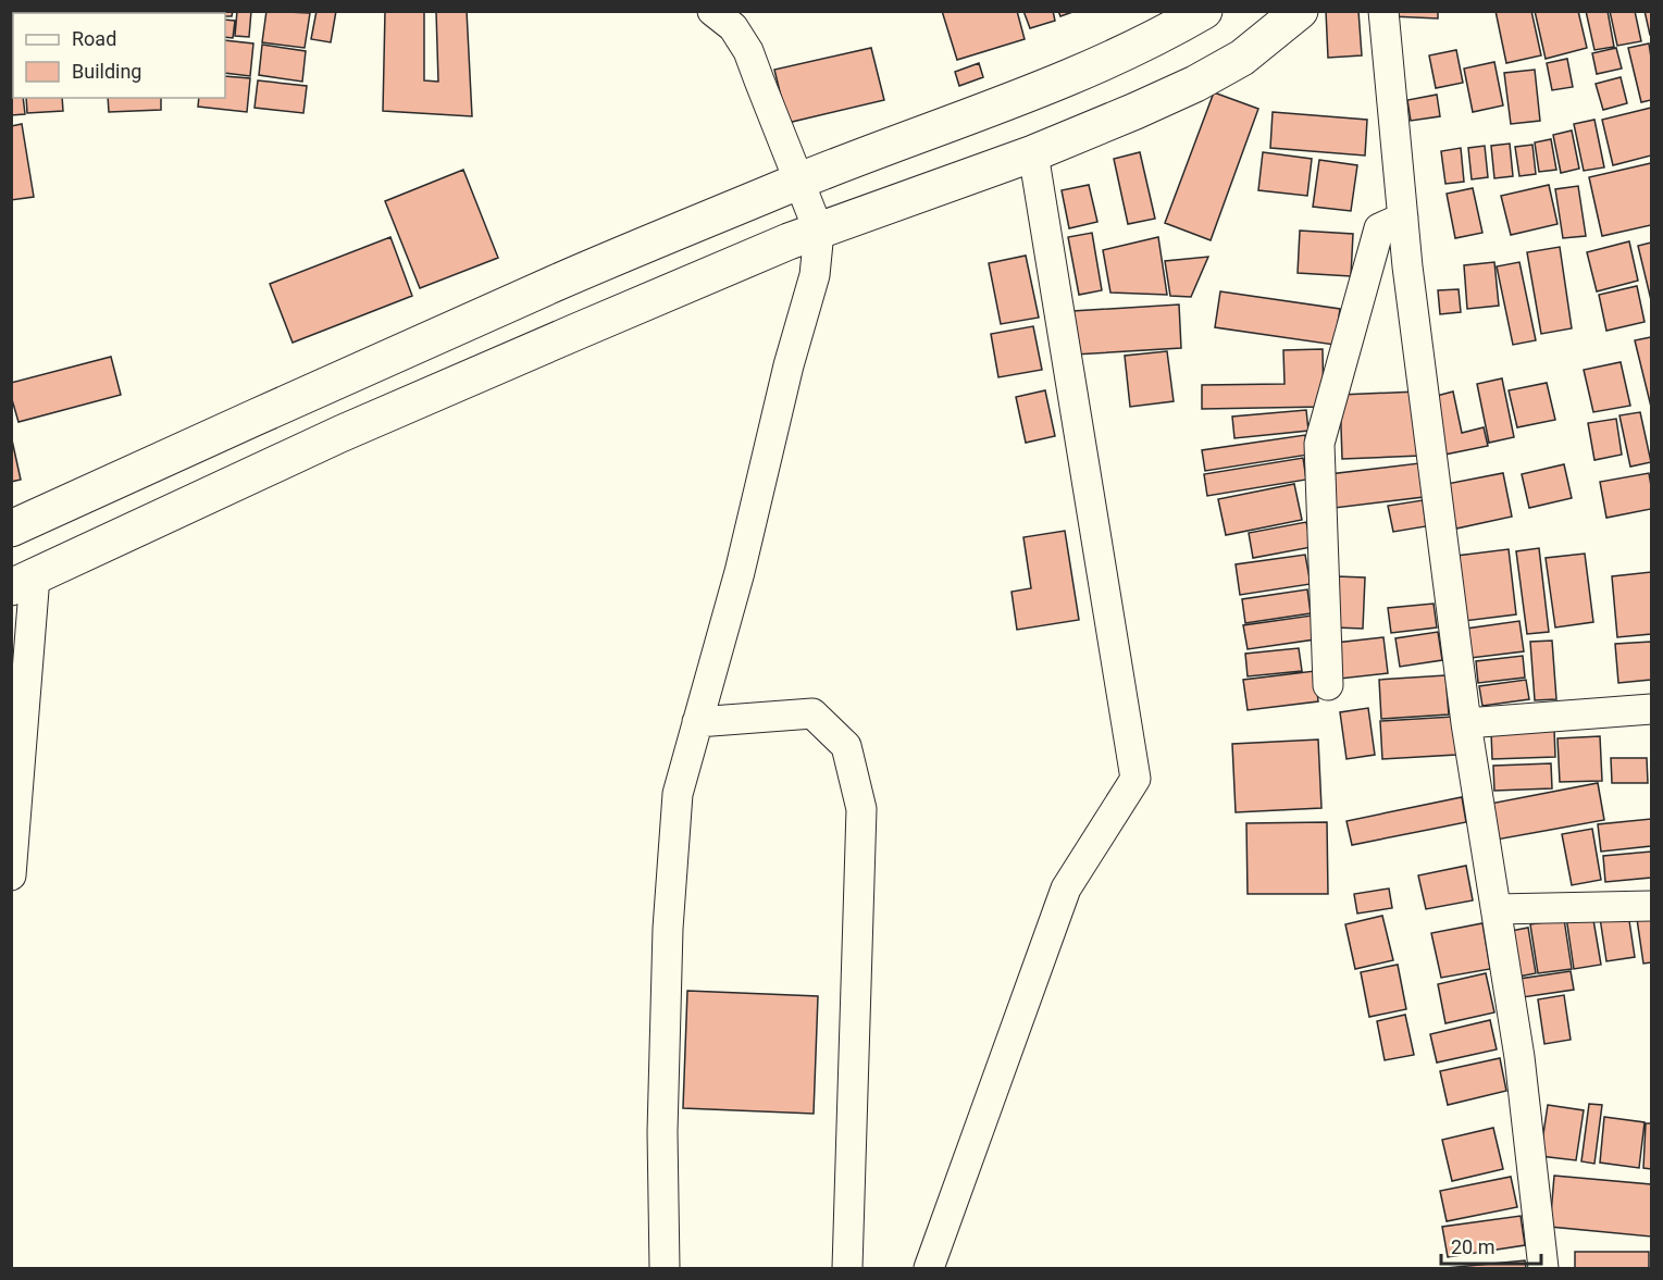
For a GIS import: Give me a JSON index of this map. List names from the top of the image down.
{
  "legend": ["Road", "Building"],
  "scale_bar": "20 m"
}
